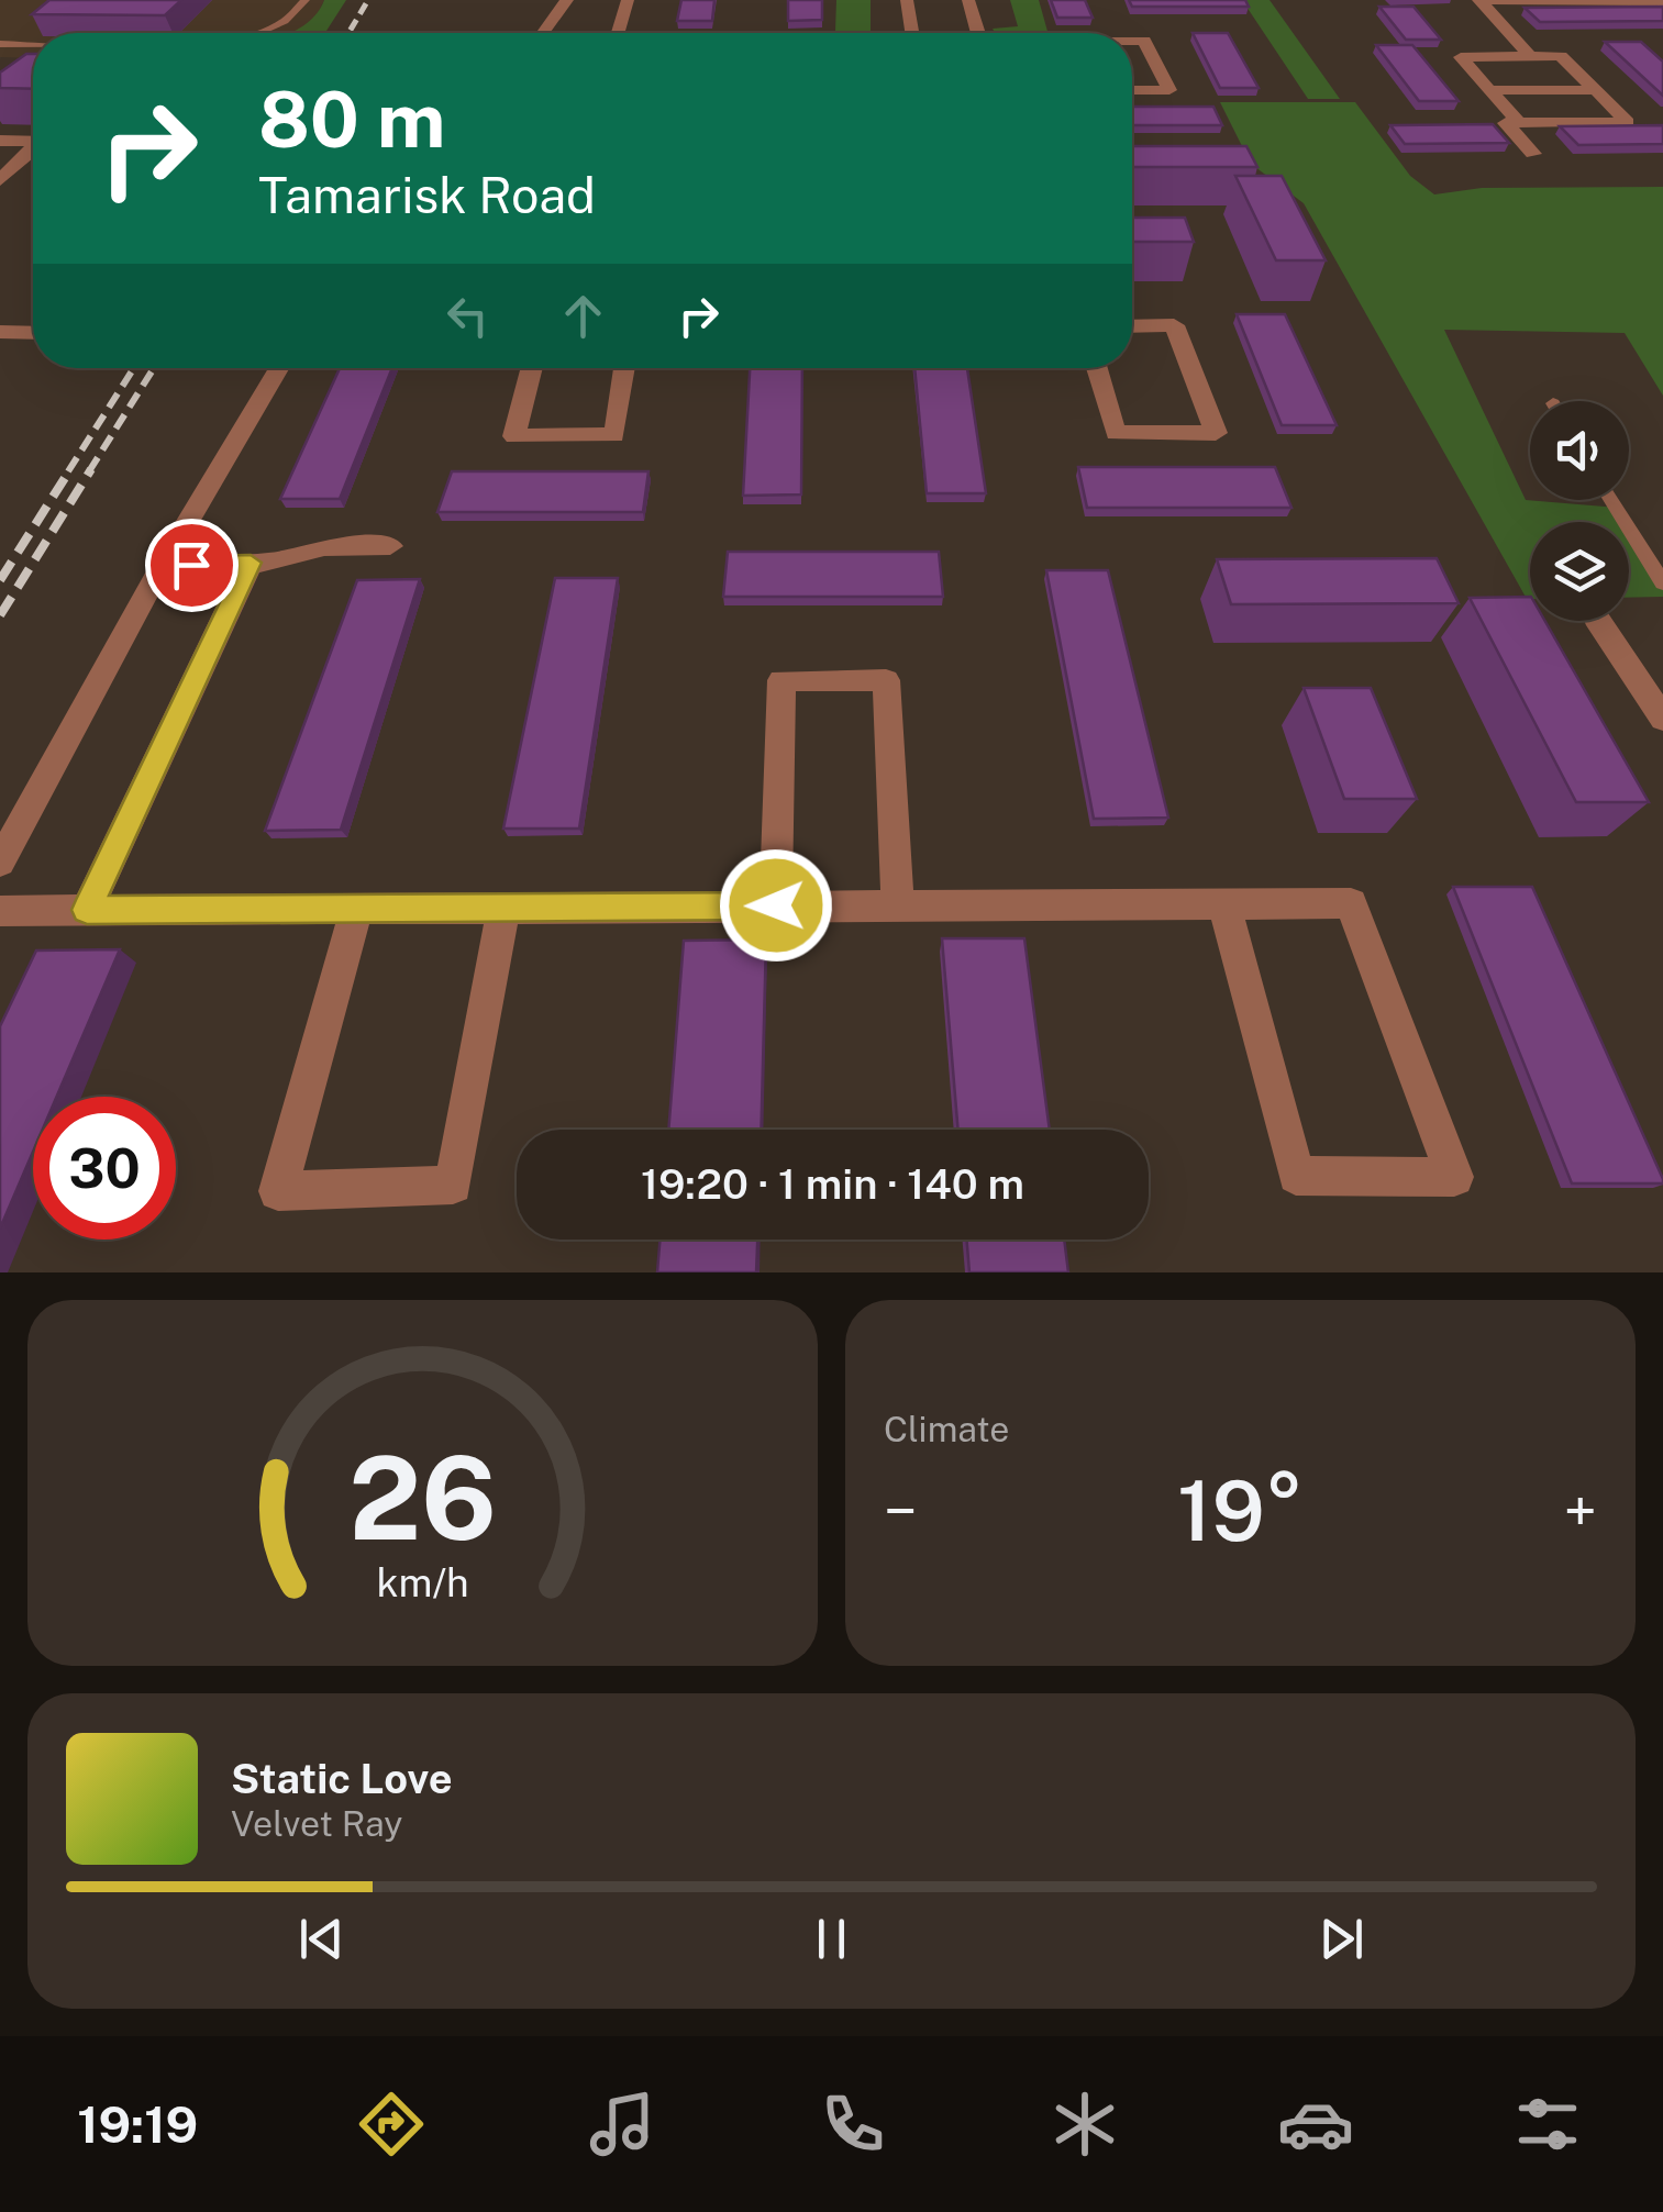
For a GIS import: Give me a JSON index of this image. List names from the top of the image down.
{
  "page": {
    "turn": ["80 m", "Tamarisk Road"],
    "limit": "30",
    "trip": "19:20 · 1 min · 140 m",
    "tile": "Climate",
    "heat": ["−", "19°", "+"],
    "song": ["Static Love", "Velvet Ray"],
    "tabs": "19:19",
    "gauge": ["26", "km/h"]
  }
}
